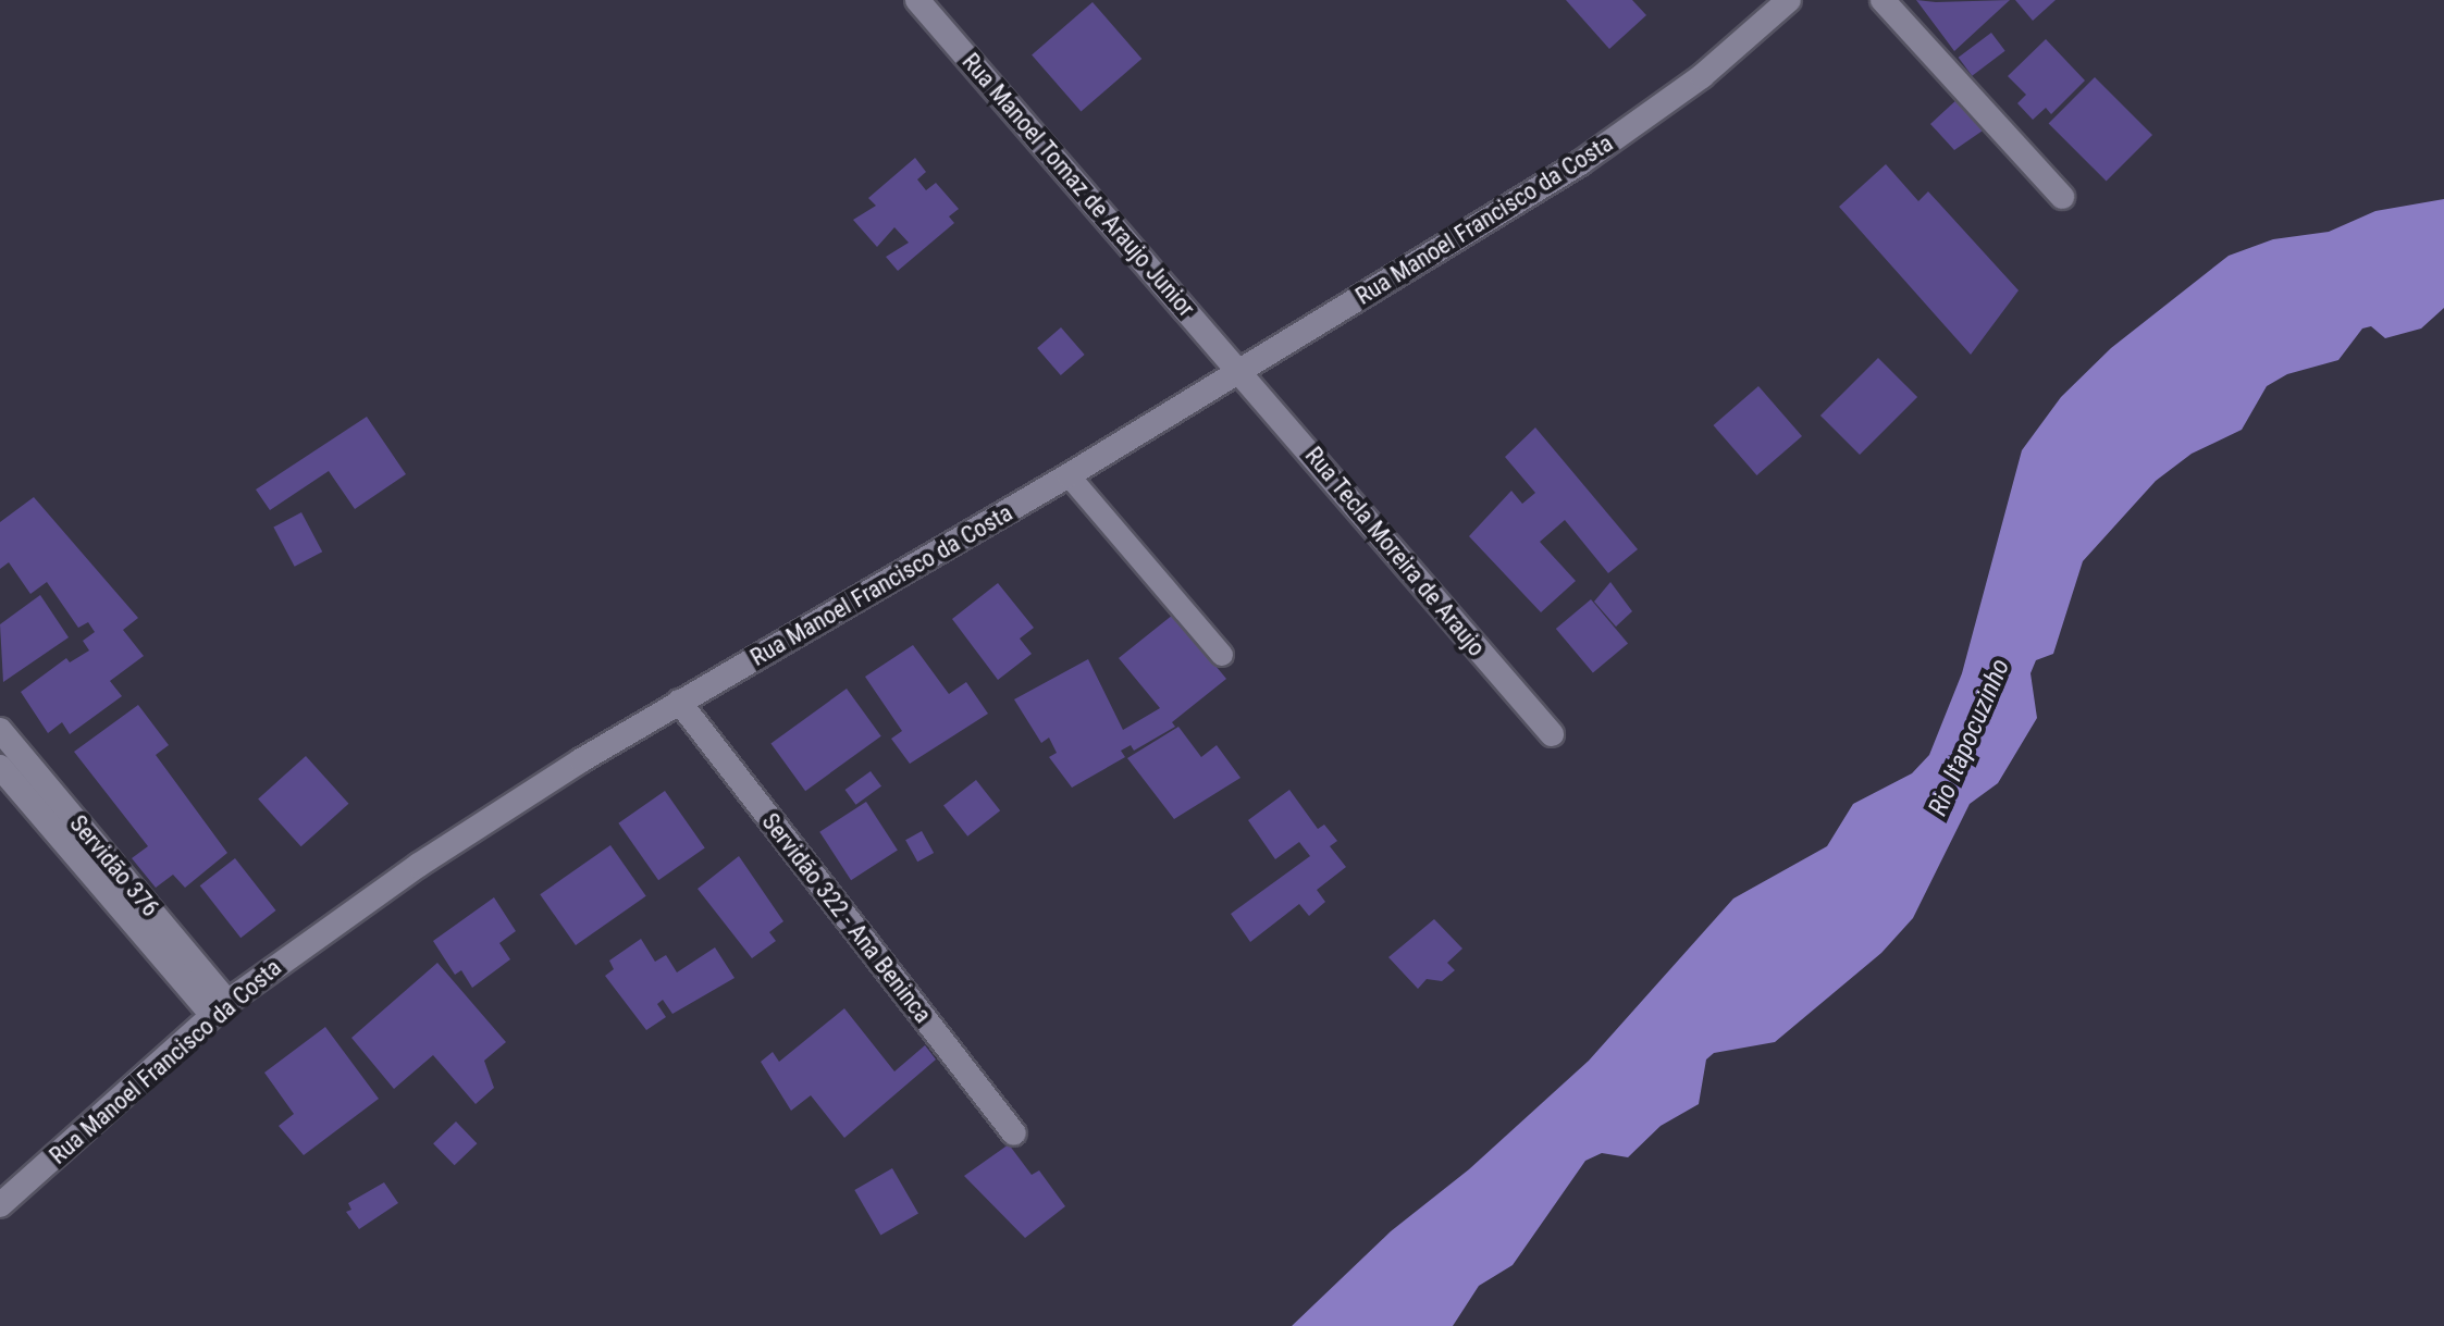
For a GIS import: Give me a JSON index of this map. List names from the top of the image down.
{
  "streets": {
    "street": [
      "Rua Manoel Tomaz de Araujo Junior",
      "Rua Manoel Francisco da Costa",
      "Rua Tecla Moreira de Araujo",
      "Servidão 376",
      "Servidão 322 - Ana Beninca"
    ]
  },
  "crossings": [
    ["Rua Manoel Tomaz de Araujo Junior", "Rua Manoel Francisco da Costa"],
    ["Rua Manoel Tomaz de Araujo Junior", "Rua Tecla Moreira de Araujo"],
    ["Rua Manoel Francisco da Costa", "Rua Tecla Moreira de Araujo"],
    ["Rua Manoel Francisco da Costa", "Servidão 376"],
    ["Rua Manoel Francisco da Costa", "Servidão 322 - Ana Beninca"]
  ],
  "water": ["Rio Itapocuzinho"]
}
